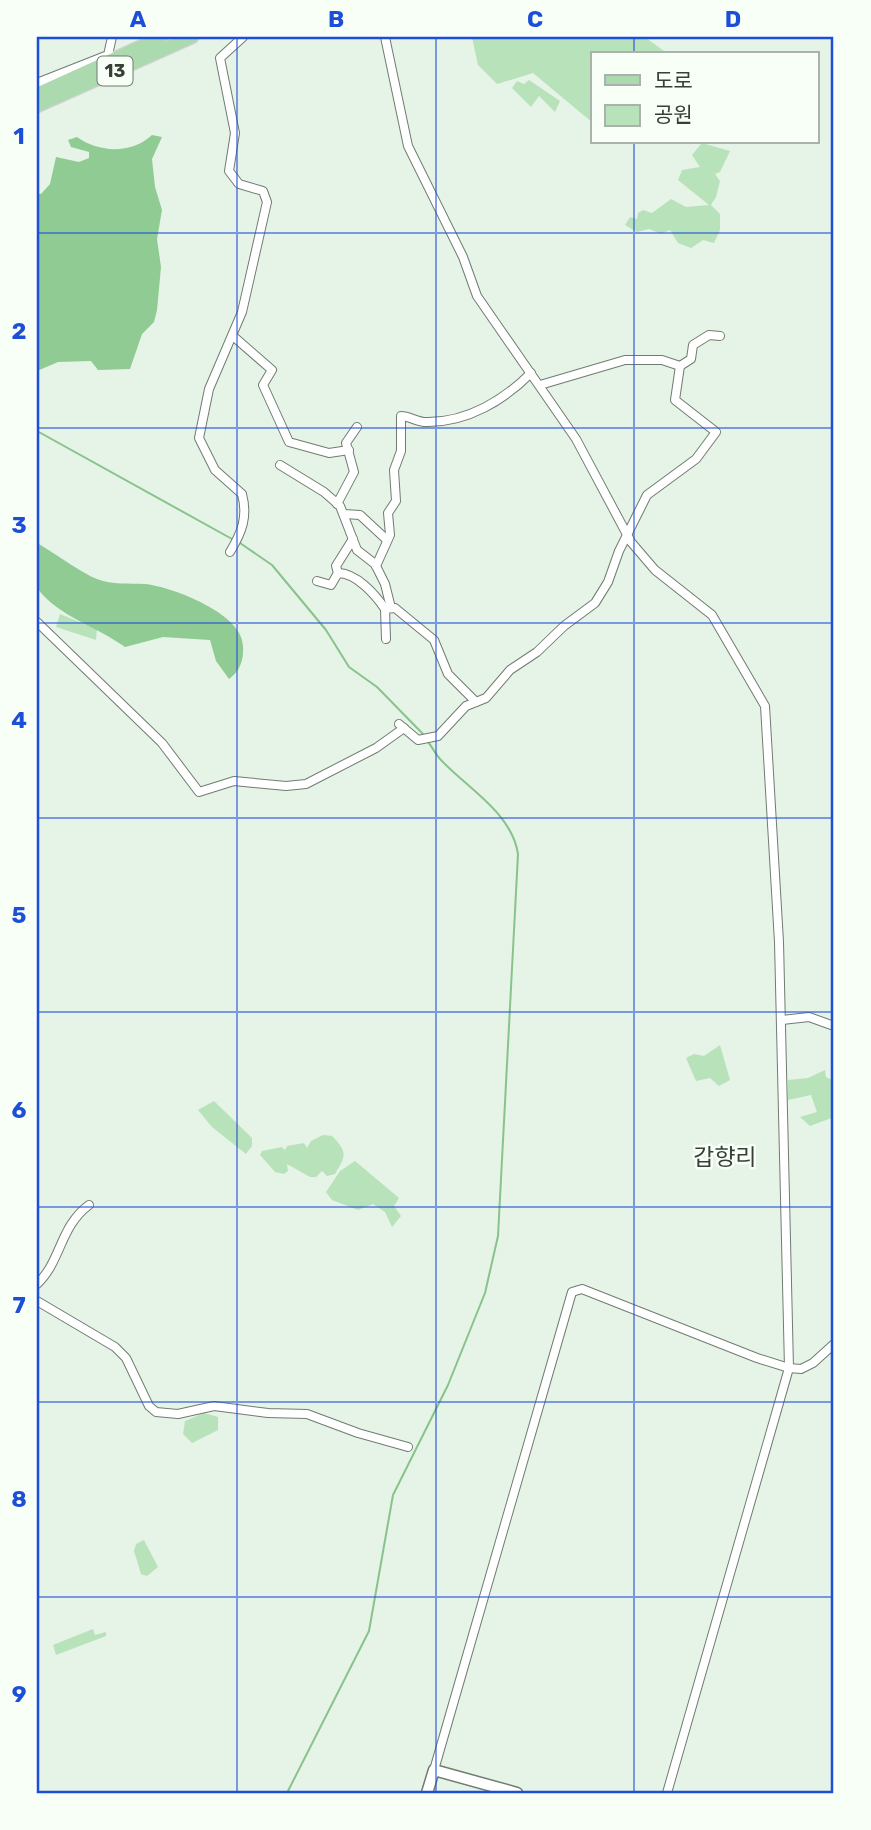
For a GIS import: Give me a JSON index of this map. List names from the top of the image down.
{
  "streets": {
    "main road": ["13"]
  },
  "districts": ["갑향리"],
  "legend": ["도로", "공원"],
  "grid": {
    "columns": [
      "A",
      "B",
      "C",
      "D"
    ],
    "rows": [
      "1",
      "2",
      "3",
      "4",
      "5",
      "6",
      "7",
      "8",
      "9"
    ]
  }
}
